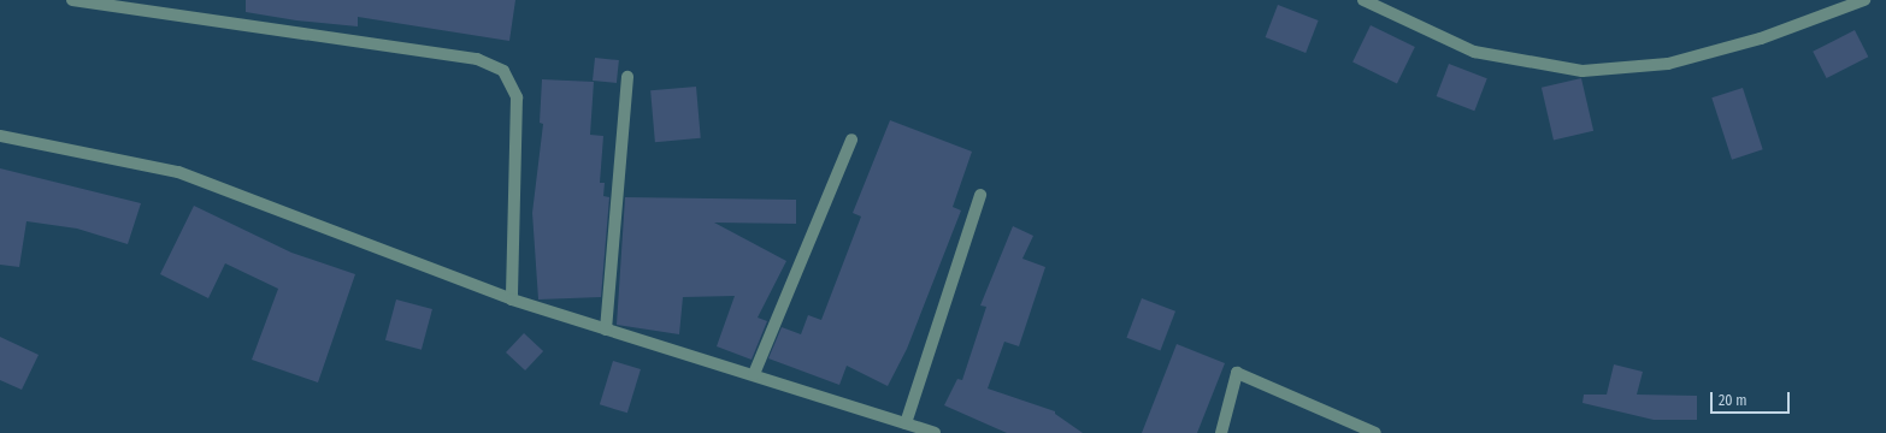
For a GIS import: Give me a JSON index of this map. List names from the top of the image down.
{
  "scale_bar": "20 m"
}
